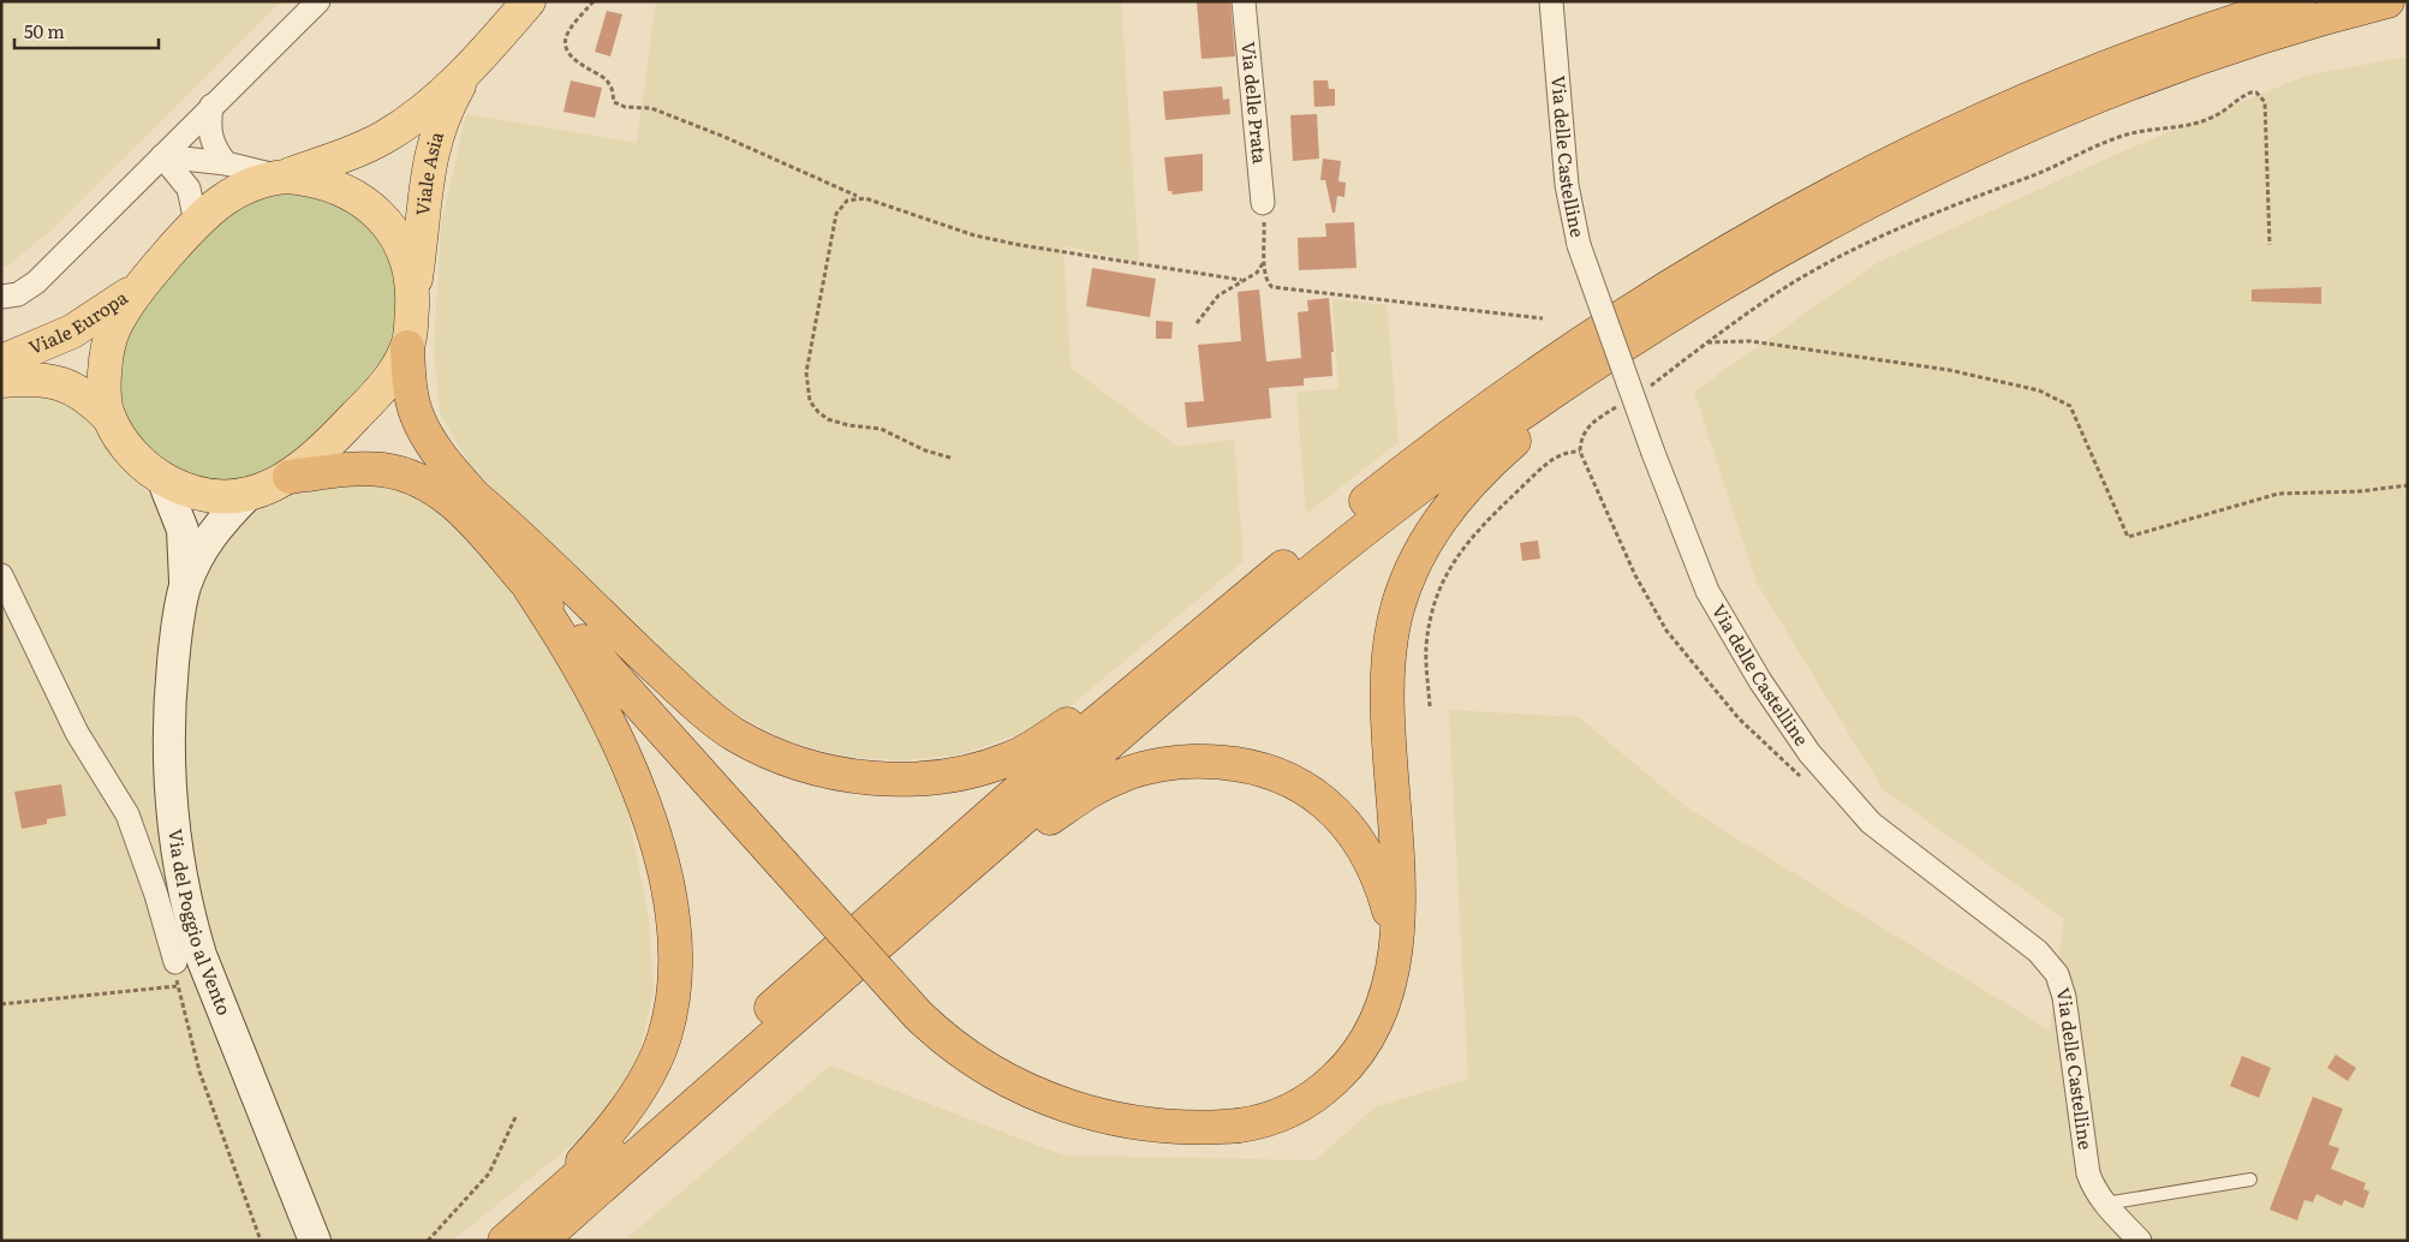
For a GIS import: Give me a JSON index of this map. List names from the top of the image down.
{
  "streets": {
    "main road": ["Viale Asia", "Viale Europa", "Via del Poggio al Vento"],
    "street": ["Via delle Prata", "Via delle Castelline"]
  },
  "crossings": [
    ["Viale Asia", "Viale Europa"],
    ["Viale Europa", "Via del Poggio al Vento"]
  ],
  "scale_bar": "50 m"
}
